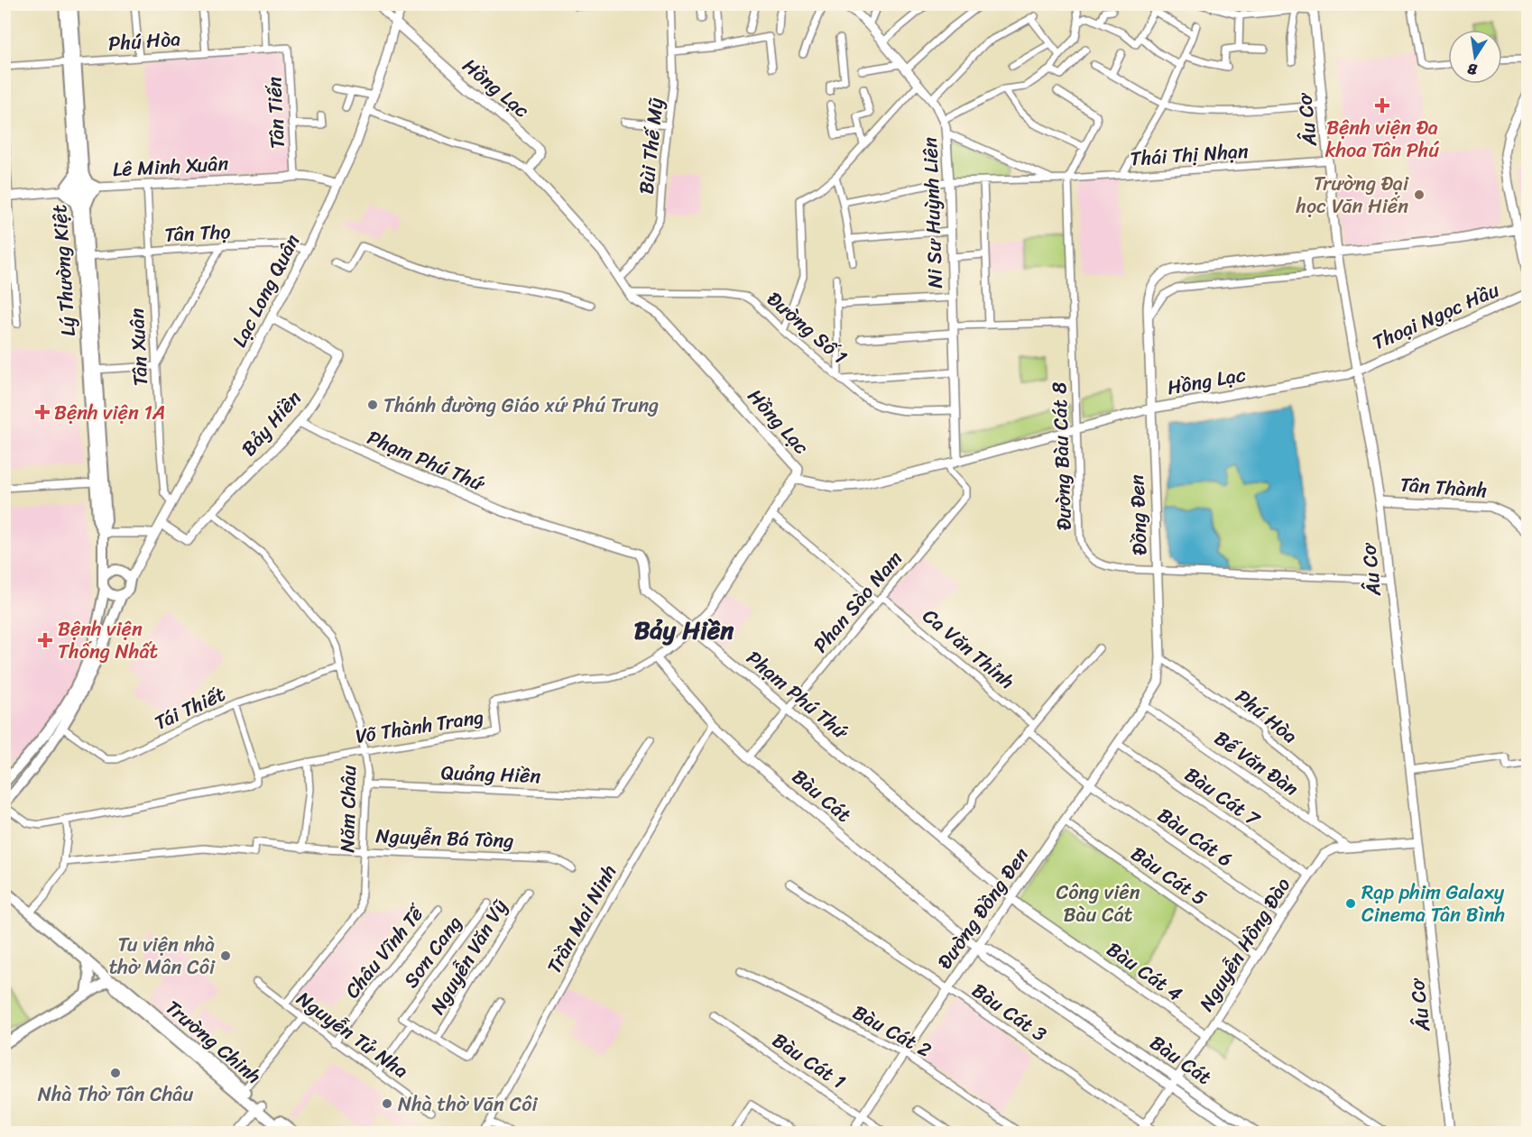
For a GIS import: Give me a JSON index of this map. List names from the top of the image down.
{
  "streets": {
    "main road": ["Lý Thường Kiệt", "Trường Chinh"],
    "street": [
      "Phú Hòa",
      "Hồng Lạc",
      "Tân Tiến",
      "Âu Cơ",
      "Bùi Thế Mỹ",
      "Thái Thị Nhạn",
      "Lê Minh Xuân",
      "Ni Sư Huỳnh Liên",
      "Tân Thọ",
      "Lạc Long Quân",
      "Thoại Ngọc Hầu",
      "Đường Số 1",
      "Tân Xuân",
      "Bảy Hiền",
      "Đường Bàu Cát 8",
      "Phạm Phú Thứ",
      "Tân Thành",
      "Đồng Đen",
      "Phan Sào Nam",
      "Ca Văn Thỉnh",
      "Tái Thiết",
      "Võ Thành Trang",
      "Bế Văn Đàn",
      "Quảng Hiền",
      "Bàu Cát",
      "Bàu Cát 7",
      "Năm Châu",
      "Bàu Cát 6",
      "Nguyễn Bá Tòng",
      "Bàu Cát 5",
      "Đường Đồng Đen",
      "Trần Mai Ninh",
      "Nguyễn Hồng Đào",
      "Sơn Cang",
      "Châu Vĩnh Tế",
      "Nguyễn Văn Vỹ",
      "Bàu Cát 4",
      "Bàu Cát 3",
      "Bàu Cát 2",
      "Nguyễn Tử Nha",
      "Bàu Cát 1"
    ]
  },
  "crossings": [
    ["Phú Hòa", "Tân Tiến"],
    ["Phú Hòa", "Lý Thường Kiệt"],
    ["Phú Hòa", "Đồng Đen"],
    ["Phú Hòa", "Bế Văn Đàn"],
    ["Hồng Lạc", "Âu Cơ"],
    ["Hồng Lạc", "Bùi Thế Mỹ"],
    ["Hồng Lạc", "Ni Sư Huỳnh Liên"],
    ["Hồng Lạc", "Lạc Long Quân"],
    ["Hồng Lạc", "Thoại Ngọc Hầu"],
    ["Hồng Lạc", "Đường Số 1"],
    ["Hồng Lạc", "Đường Bàu Cát 8"],
    ["Hồng Lạc", "Đồng Đen"],
    ["Hồng Lạc", "Phan Sào Nam"],
    ["Hồng Lạc", "Võ Thành Trang"],
    ["Tân Tiến", "Lê Minh Xuân"],
    ["Âu Cơ", "Thái Thị Nhạn"],
    ["Âu Cơ", "Thoại Ngọc Hầu"],
    ["Âu Cơ", "Đường Bàu Cát 8"],
    ["Âu Cơ", "Tân Thành"],
    ["Âu Cơ", "Đồng Đen"],
    ["Âu Cơ", "Nguyễn Hồng Đào"],
    ["Thái Thị Nhạn", "Ni Sư Huỳnh Liên"],
    ["Thái Thị Nhạn", "Đường Bàu Cát 8"],
    ["Lê Minh Xuân", "Lý Thường Kiệt"],
    ["Lê Minh Xuân", "Lạc Long Quân"],
    ["Lê Minh Xuân", "Tân Xuân"],
    ["Ni Sư Huỳnh Liên", "Đường Số 1"],
    ["Tân Thọ", "Lý Thường Kiệt"],
    ["Tân Thọ", "Lạc Long Quân"],
    ["Tân Thọ", "Tân Xuân"],
    ["Lý Thường Kiệt", "Lạc Long Quân"],
    ["Lạc Long Quân", "Tân Xuân"],
    ["Lạc Long Quân", "Bảy Hiền"],
    ["Bảy Hiền", "Phạm Phú Thứ"],
    ["Bảy Hiền", "Năm Châu"],
    ["Đường Bàu Cát 8", "Đồng Đen"],
    ["Phạm Phú Thứ", "Phan Sào Nam"],
    ["Phạm Phú Thứ", "Võ Thành Trang"],
    ["Phạm Phú Thứ", "Đường Đồng Đen"],
    ["Phạm Phú Thứ", "Bàu Cát 4"],
    ["Đồng Đen", "Bế Văn Đàn"],
    ["Đồng Đen", "Đường Đồng Đen"],
    ["Phan Sào Nam", "Ca Văn Thỉnh"],
    ["Phan Sào Nam", "Bàu Cát"],
    ["Tái Thiết", "Năm Châu"],
    ["Võ Thành Trang", "Bàu Cát"],
    ["Võ Thành Trang", "Năm Châu"],
    ["Bế Văn Đàn", "Đường Đồng Đen"],
    ["Bế Văn Đàn", "Nguyễn Hồng Đào"],
    ["Quảng Hiền", "Năm Châu"],
    ["Bàu Cát", "Đường Đồng Đen"],
    ["Bàu Cát", "Trần Mai Ninh"],
    ["Bàu Cát", "Nguyễn Hồng Đào"],
    ["Bàu Cát 7", "Đường Đồng Đen"],
    ["Bàu Cát 7", "Nguyễn Hồng Đào"],
    ["Năm Châu", "Nguyễn Bá Tòng"],
    ["Năm Châu", "Nguyễn Tử Nha"],
    ["Bàu Cát 6", "Đường Đồng Đen"],
    ["Bàu Cát 6", "Nguyễn Hồng Đào"],
    ["Bàu Cát 5", "Đường Đồng Đen"],
    ["Bàu Cát 5", "Nguyễn Hồng Đào"],
    ["Đường Đồng Đen", "Bàu Cát 4"],
    ["Đường Đồng Đen", "Bàu Cát 3"],
    ["Đường Đồng Đen", "Bàu Cát 2"],
    ["Đường Đồng Đen", "Bàu Cát 1"],
    ["Nguyễn Hồng Đào", "Bàu Cát 4"],
    ["Nguyễn Hồng Đào", "Bàu Cát 3"],
    ["Châu Vĩnh Tế", "Nguyễn Tử Nha"]
  ],
  "districts": ["Bảy Hiền"],
  "parks": ["Công viên Bàu Cát"],
  "places": {
    "health": ["Bệnh viện Đa khoa Tân Phú", "Bệnh viện 1A", "Bệnh viện Thống Nhất"],
    "other": [
      "Trường Đại học Văn Hiến",
      "Thánh đường Giáo xứ Phú Trung",
      "Rạp phim Galaxy Cinema Tân Bình",
      "Tu viện nhà thờ Mân Côi",
      "Nhà Thờ Tân Châu",
      "Nhà thờ Văn Côi"
    ]
  },
  "north": "bottom"
}
